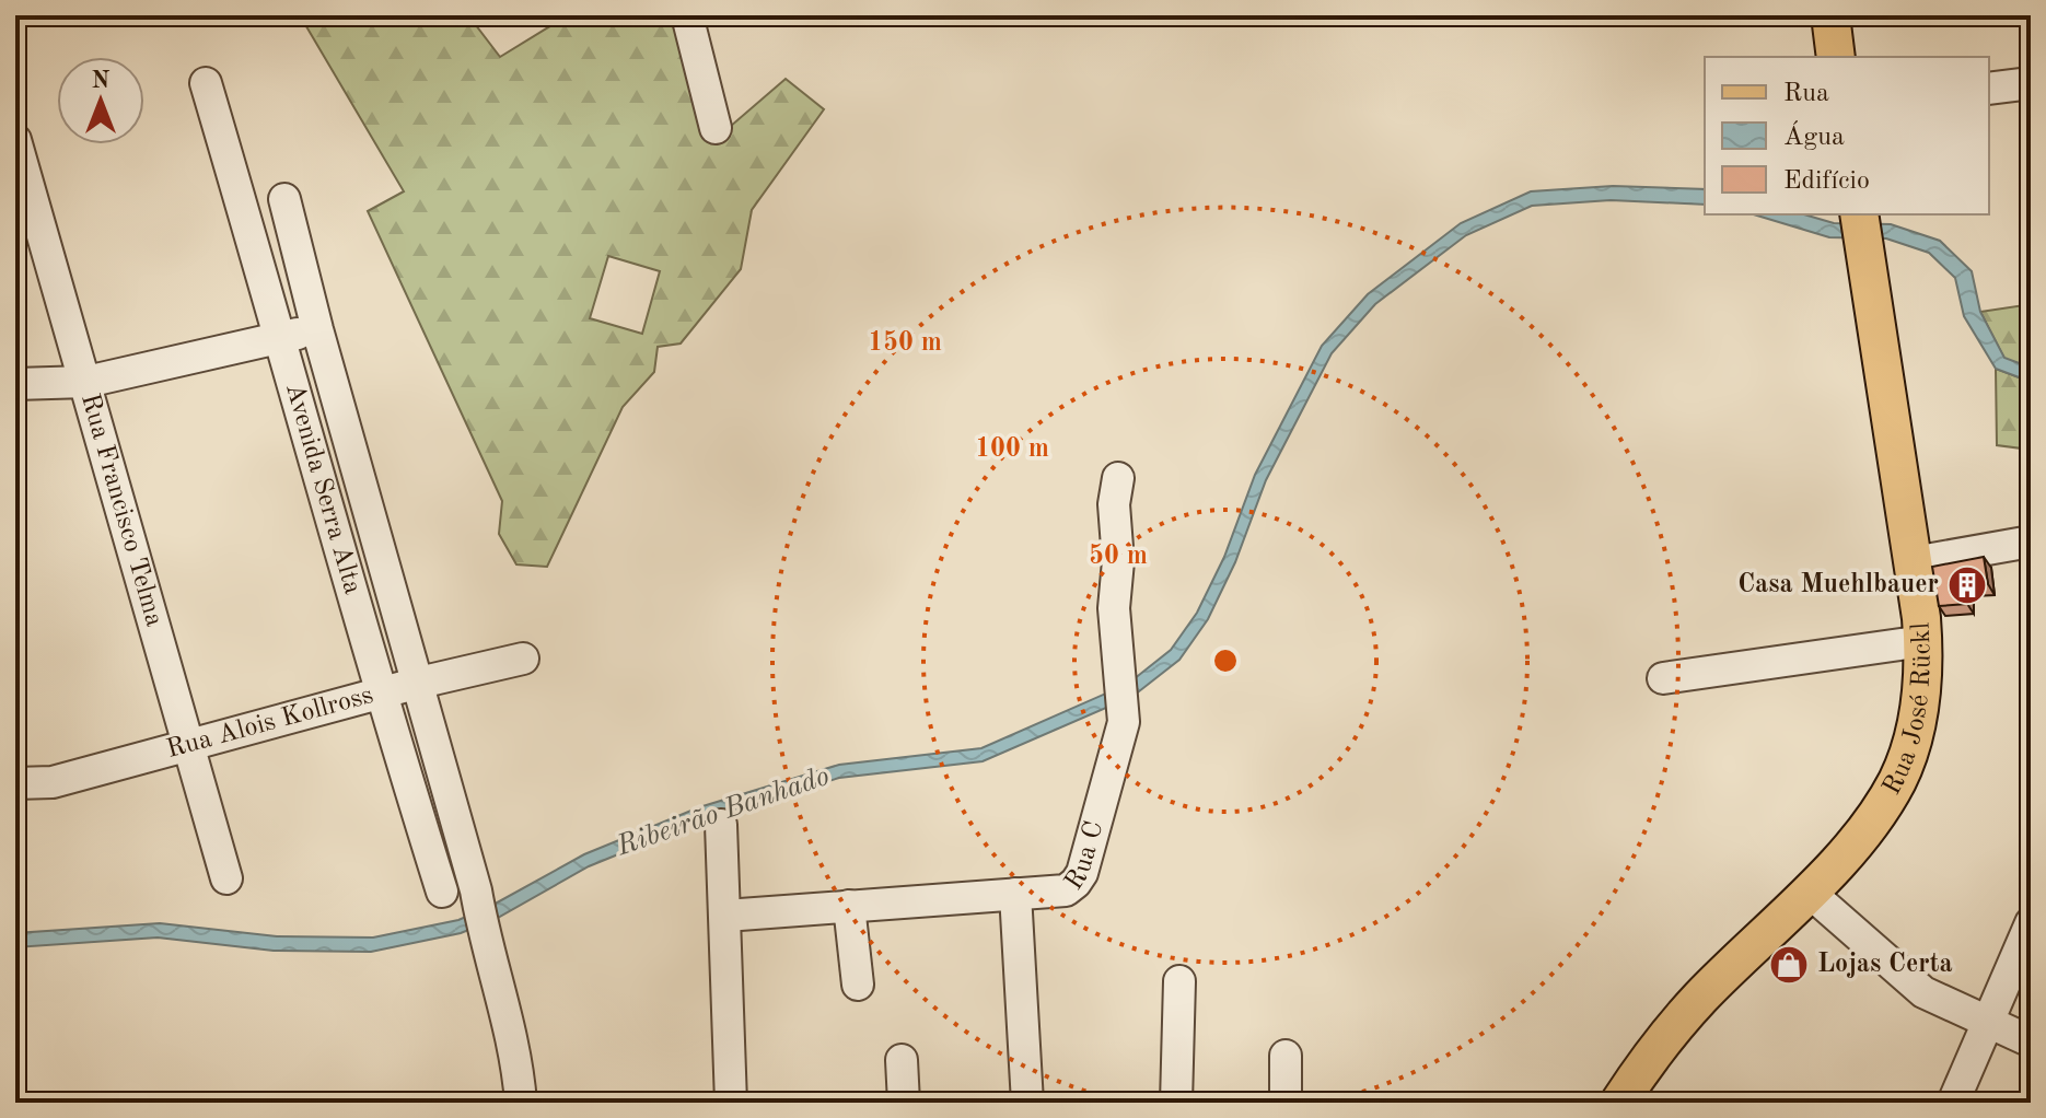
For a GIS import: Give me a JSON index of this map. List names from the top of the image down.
{
  "streets": {
    "main road": ["Rua José Rückl"],
    "street": [
      "Avenida Serra Alta",
      "Rua Francisco Telma",
      "Rua Alois Kollross",
      "Rua C"
    ]
  },
  "crossings": [
    ["Avenida Serra Alta", "Rua Alois Kollross"],
    ["Rua Francisco Telma", "Rua Alois Kollross"]
  ],
  "water": ["Ribeirão Banhado"],
  "places": {
    "building": ["Casa Muehlbauer"],
    "shop": ["Lojas Certa"]
  },
  "legend": ["Rua", "Água", "Edifício"],
  "north": "top",
  "rings": ["150 m", "100 m", "50 m"]
}
